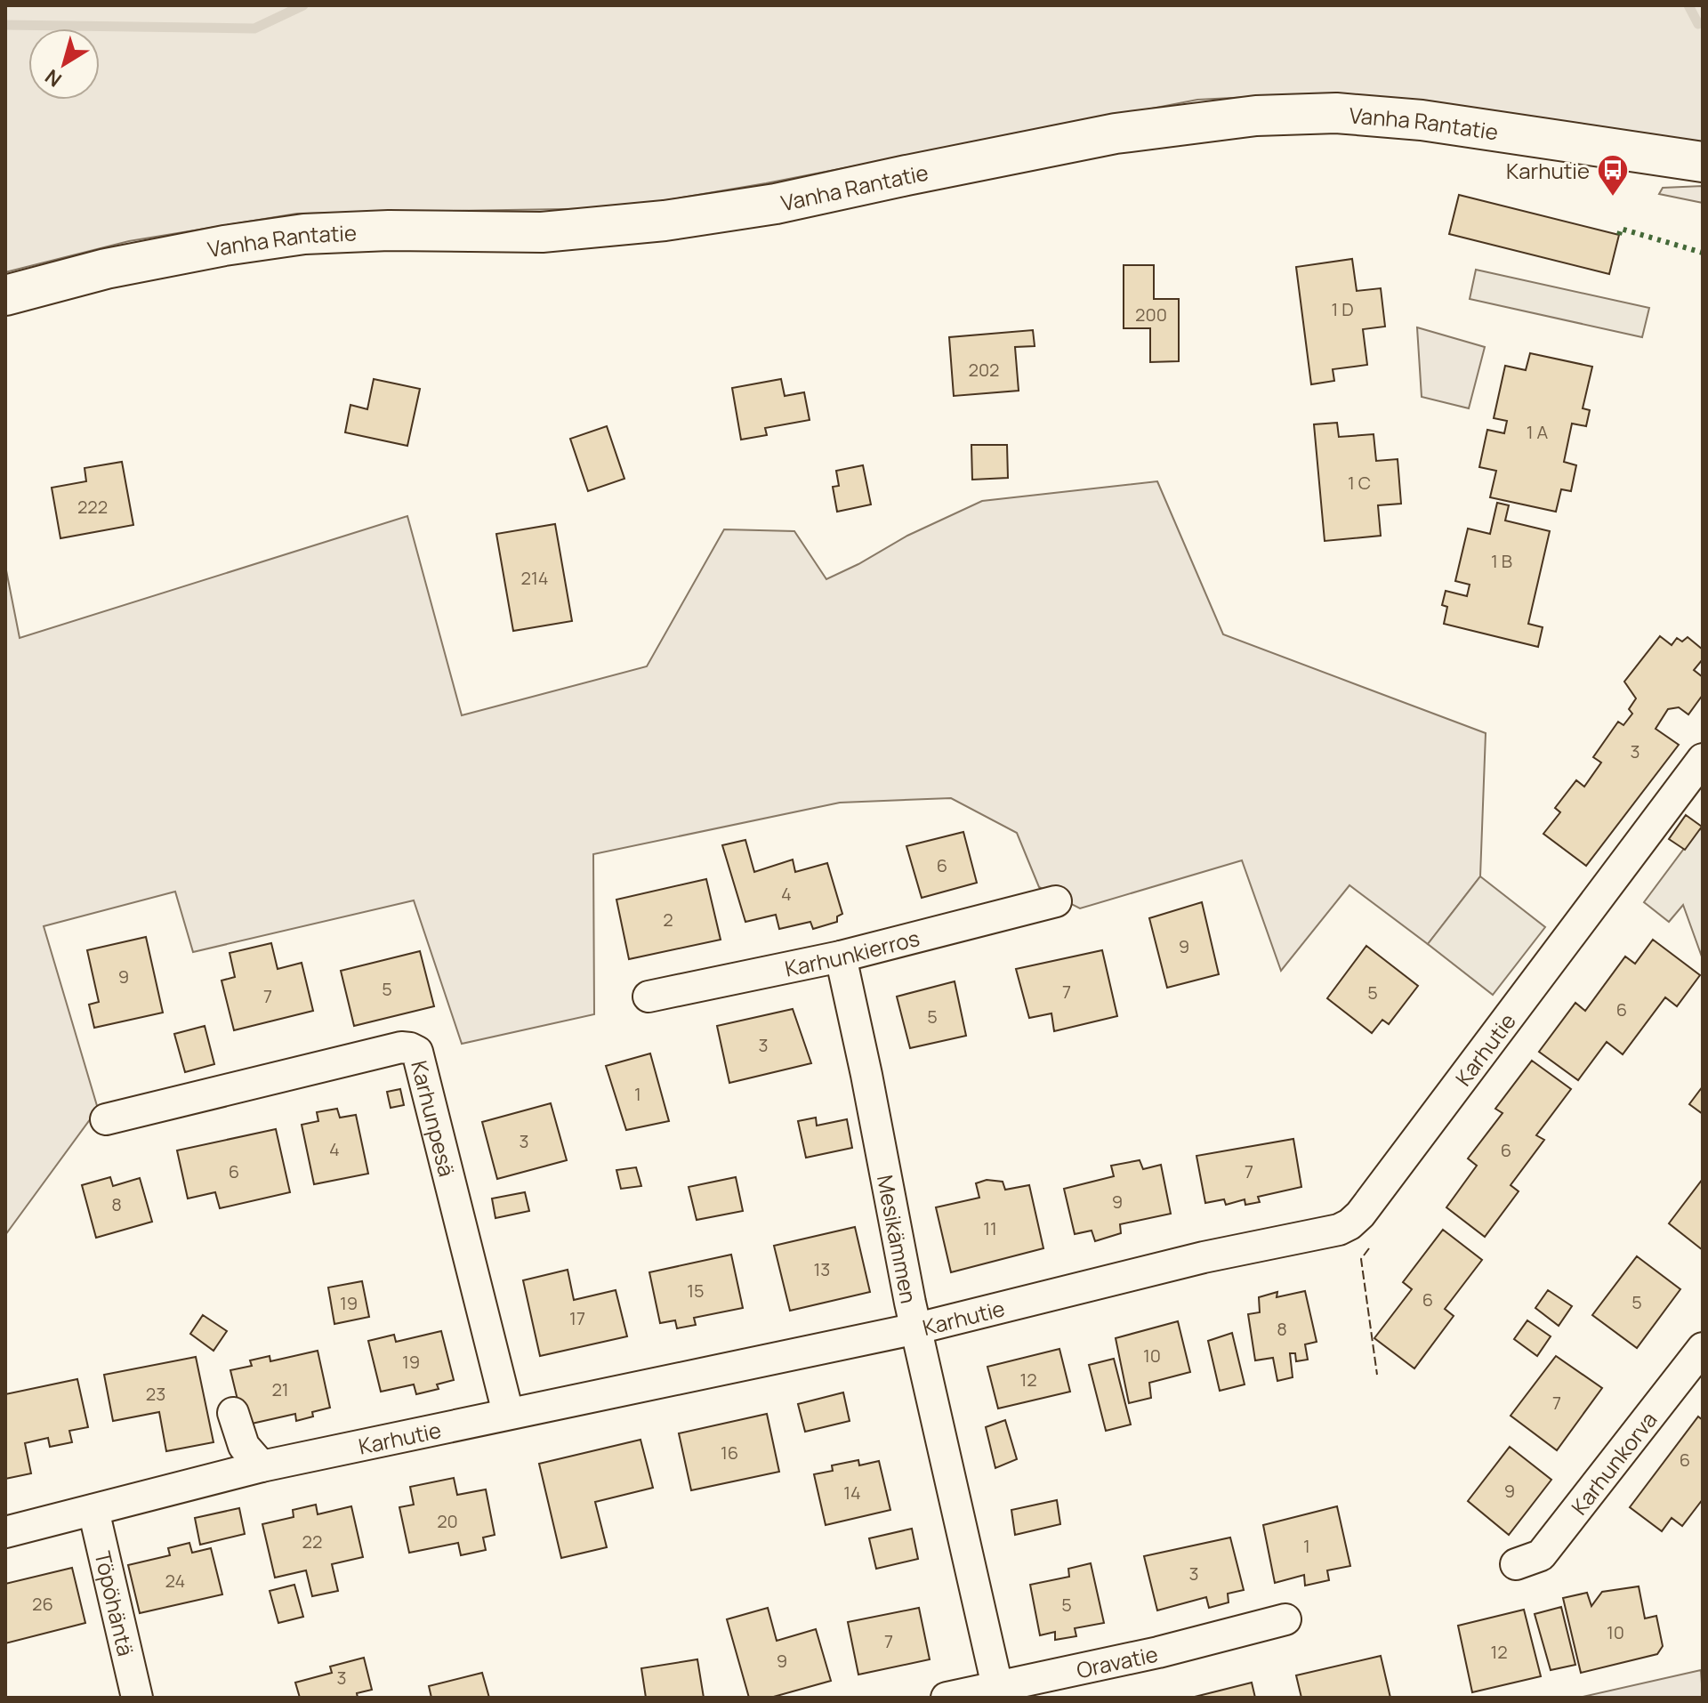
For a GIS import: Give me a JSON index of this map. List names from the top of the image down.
{
  "streets": {
    "main road": ["Vanha Rantatie"],
    "street": [
      "Karhunkierros",
      "Karhutie",
      "Karhunpesä",
      "Mesikämmen",
      "Karhunkorva",
      "Töpöhäntä",
      "Oravatie"
    ]
  },
  "crossings": [
    ["Karhunkierros", "Mesikämmen"],
    ["Karhutie", "Karhunpesä"],
    ["Karhutie", "Mesikämmen"],
    ["Karhutie", "Töpöhäntä"],
    ["Mesikämmen", "Oravatie"]
  ],
  "places": {
    "bus stop": ["Karhutie"]
  },
  "house_numbers": [
    "1 D",
    "200",
    "202",
    "1 A",
    "1 C",
    "222",
    "1 B",
    "214",
    "3",
    "6",
    "4",
    "2",
    "9",
    "9",
    "5",
    "7",
    "5",
    "7",
    "6",
    "5",
    "3",
    "1",
    "3",
    "4",
    "6",
    "6",
    "7",
    "9",
    "8",
    "11",
    "13",
    "15",
    "6",
    "5",
    "19",
    "17",
    "8",
    "10",
    "19",
    "12",
    "21",
    "23",
    "7",
    "16",
    "6",
    "9",
    "14",
    "20",
    "22",
    "1",
    "3",
    "24",
    "26",
    "5",
    "10",
    "7",
    "12",
    "9",
    "3"
  ],
  "north": "bottom left"
}
